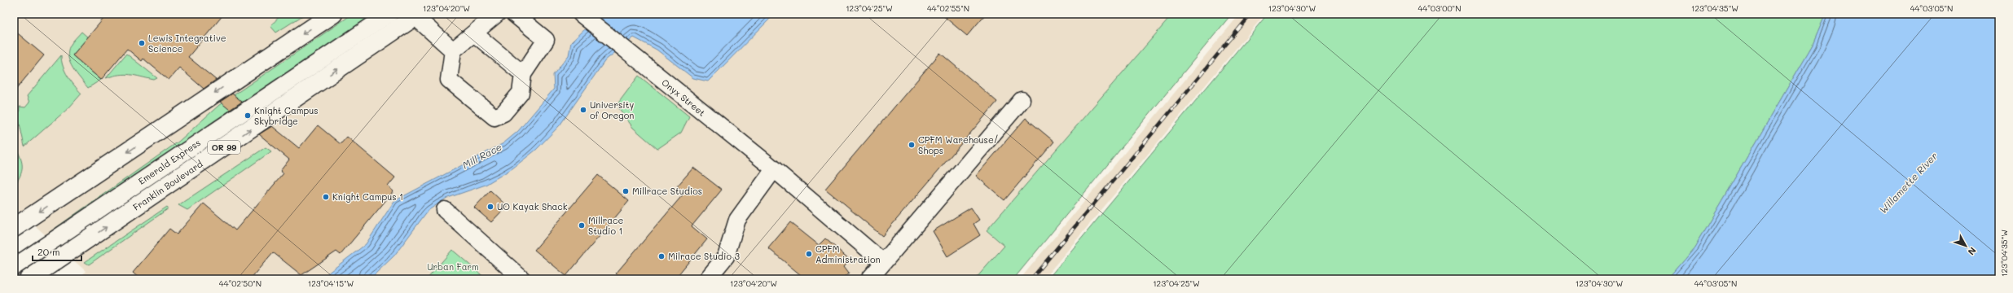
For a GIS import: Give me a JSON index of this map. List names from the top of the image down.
{
  "streets": {
    "main road": ["OR 99", "Franklin Boulevard"],
    "street": ["Onyx Street", "Emerald Express"]
  },
  "water": ["Mill Race", "Willamette River"],
  "parks": ["Urban Farm"],
  "places": [
    "Lewis Integrative Science",
    "University of Oregon",
    "Knight Campus Skybridge",
    "CPFM Warehouse/ Shops",
    "Millrace Studios",
    "Knight Campus 1",
    "UO Kayak Shack",
    "Millrace Studio 1",
    "CPFM Administration",
    "Milrace Studio 3"
  ],
  "scale_bar": "20 m",
  "north": "bottom right",
  "coordinates": [
    "123°04'20\"W",
    "123°04'25\"W",
    "44°02'55\"N",
    "123°04'30\"W",
    "44°03'00\"N",
    "123°04'35\"W",
    "44°03'05\"N",
    "44°02'50\"N",
    "123°04'15\"W"
  ]
}
